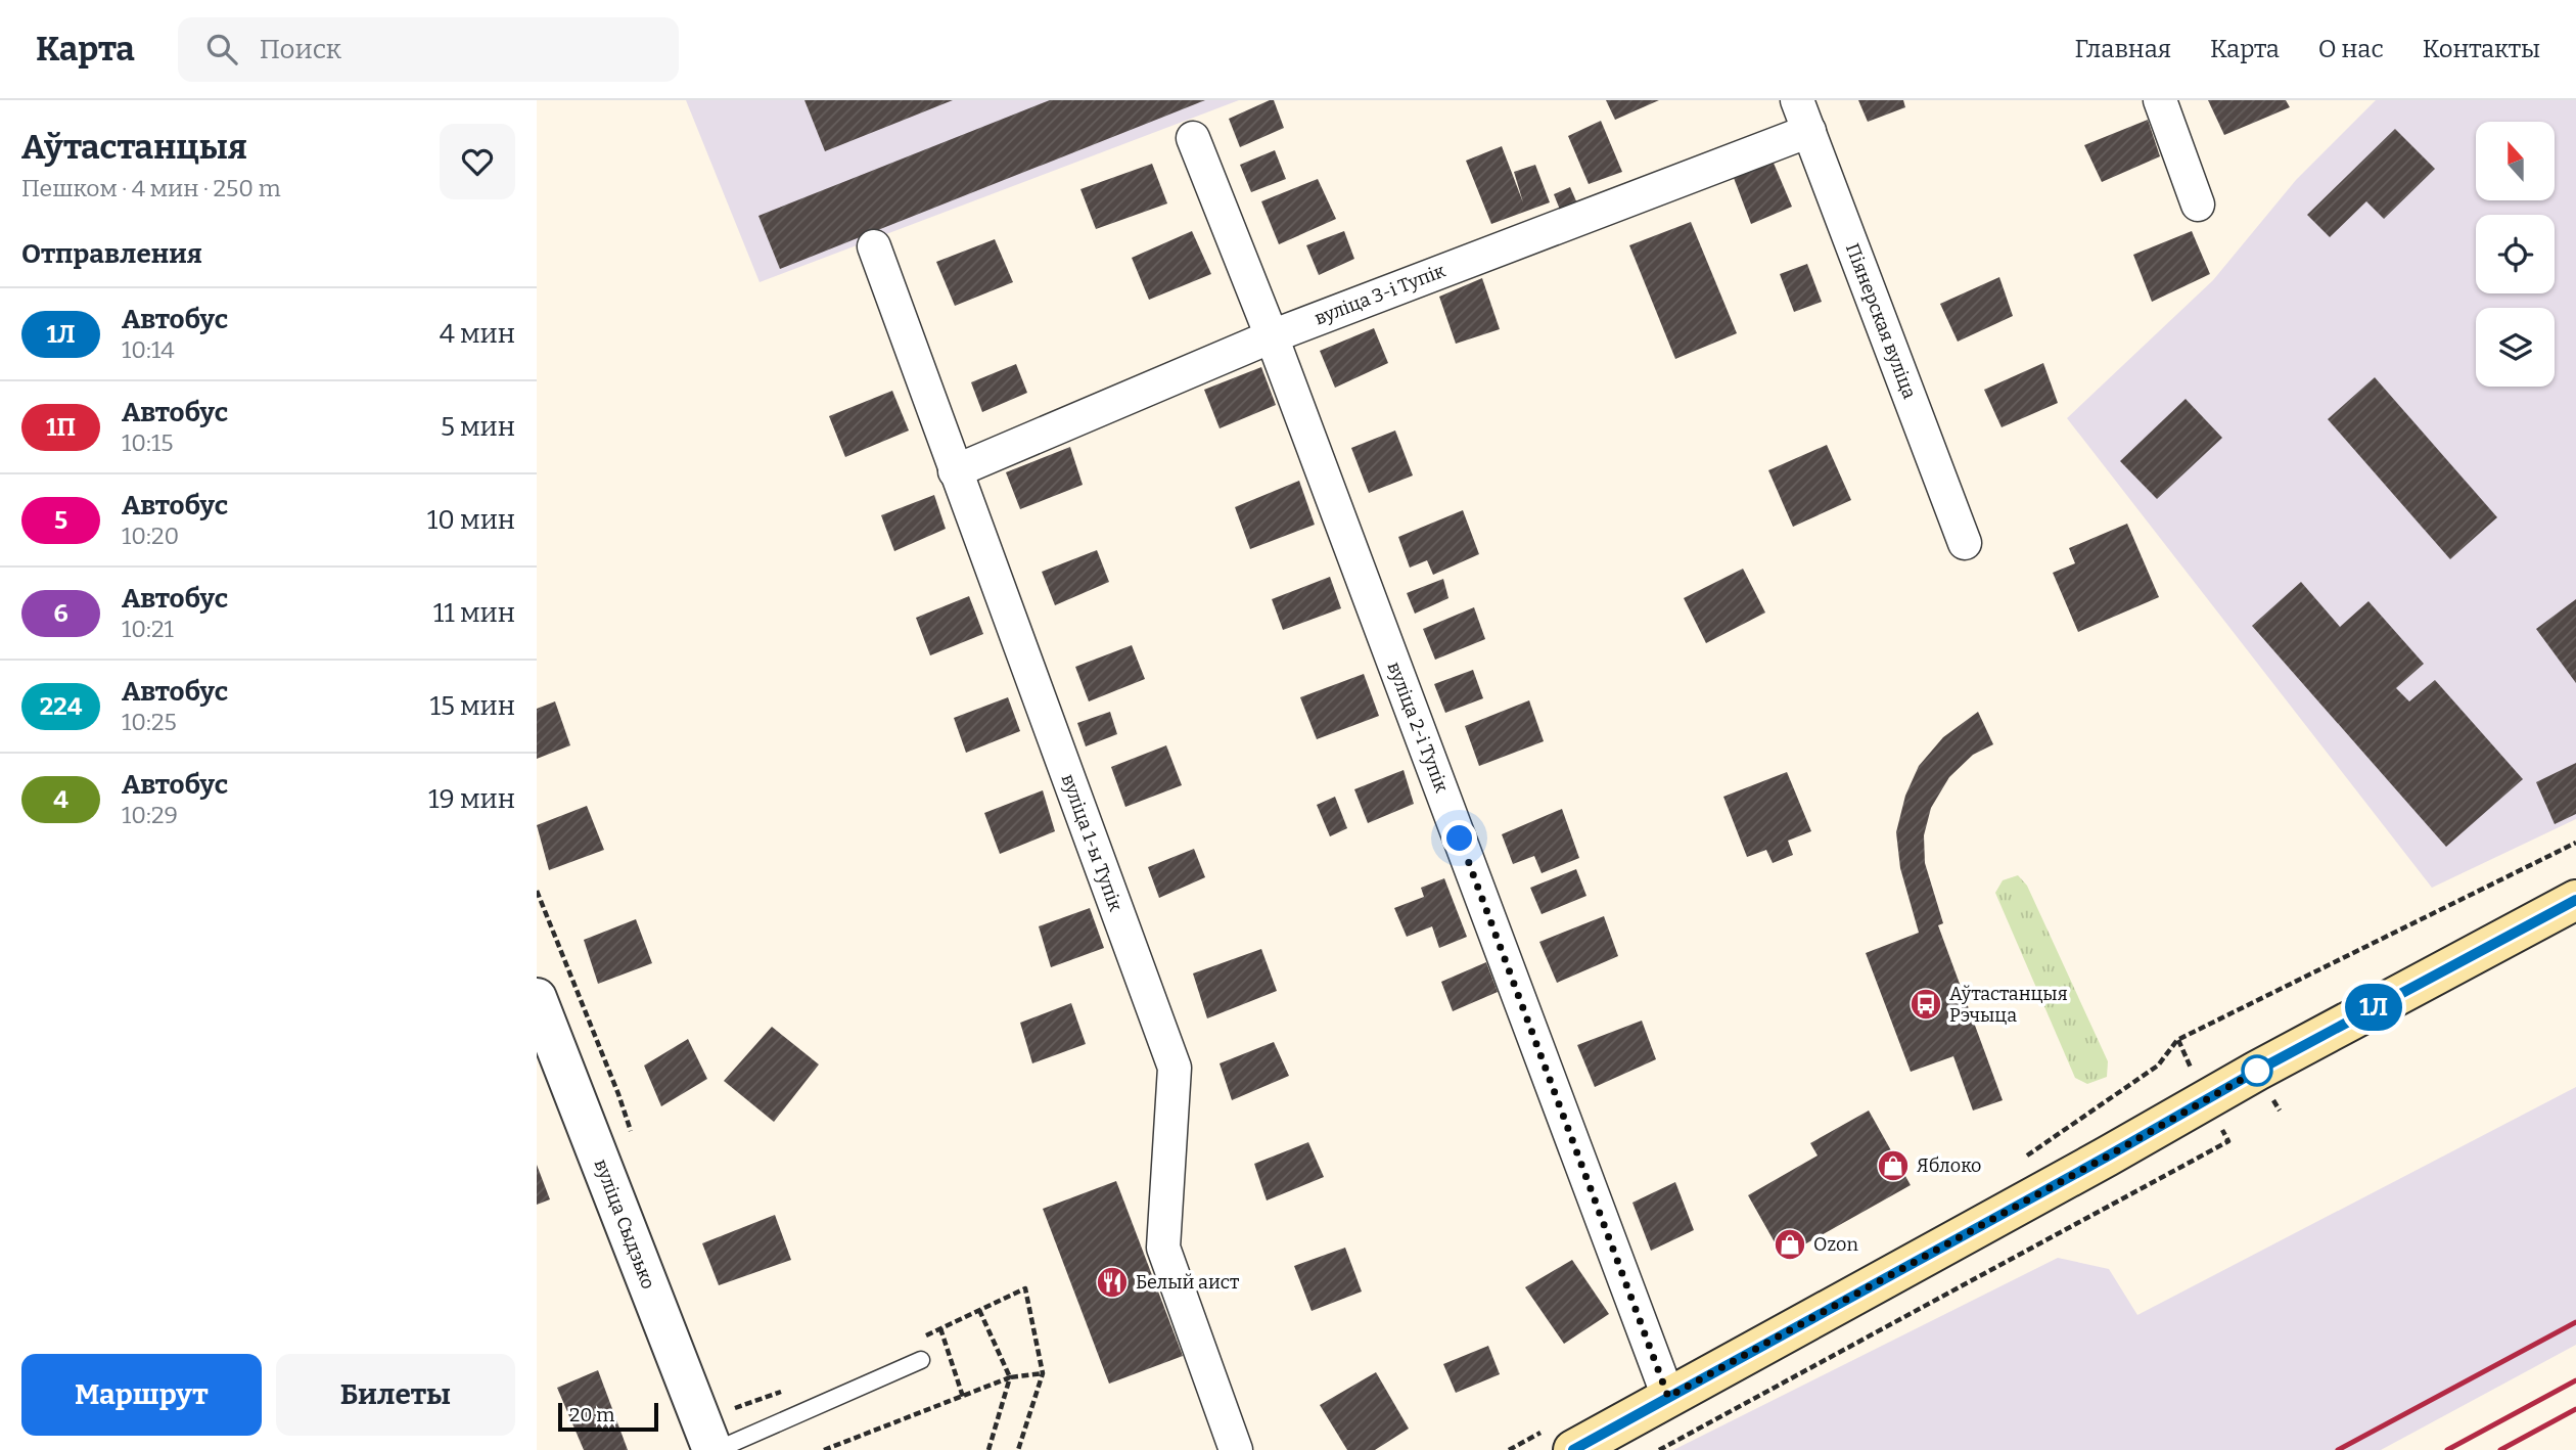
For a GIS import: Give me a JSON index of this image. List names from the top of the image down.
{
  "streets": {
    "street": [
      "вуліца 3-і Тупік",
      "Піянерская вуліца",
      "вуліца 2-і Тупік",
      "вуліца 1-ы Тупік",
      "вуліца Сыдзько"
    ]
  },
  "crossings": [
    ["вуліца 3-і Тупік", "Піянерская вуліца"],
    ["вуліца 3-і Тупік", "вуліца 2-і Тупік"],
    ["вуліца 3-і Тупік", "вуліца 1-ы Тупік"]
  ],
  "places": {
    "bus stop": ["Аўтастанцыя Рэчыца"],
    "shop": ["Яблоко", "Ozon"],
    "restaurant": ["Белый аист"]
  },
  "lines": ["bus line 1Л"],
  "scale_bar": "20 m",
  "north": "top",
  "page": {
    "header": "Карта",
    "search": "Поиск",
    "nav": [
      "Главная",
      "Карта",
      "О нас",
      "Контакты"
    ],
    "heading": [
      ["Аўтастанцыя", "Пешком · 4 мин · 250 m"],
      "Отправления"
    ],
    "on_map": "1Л",
    "list": [
      {
        "mark": "1Л",
        "name": "Автобус",
        "note": "10:14",
        "value": "4 мин"
      },
      {
        "mark": "1П",
        "name": "Автобус",
        "note": "10:15",
        "value": "5 мин"
      },
      {
        "mark": "5",
        "name": "Автобус",
        "note": "10:20",
        "value": "10 мин"
      },
      {
        "mark": "6",
        "name": "Автобус",
        "note": "10:21",
        "value": "11 мин"
      },
      {
        "mark": "224",
        "name": "Автобус",
        "note": "10:25",
        "value": "15 мин"
      },
      {
        "mark": "4",
        "name": "Автобус",
        "note": "10:29",
        "value": "19 мин"
      }
    ],
    "buttons": ["Маршрут", "Билеты"],
    "scale": "20 m"
  }
}
